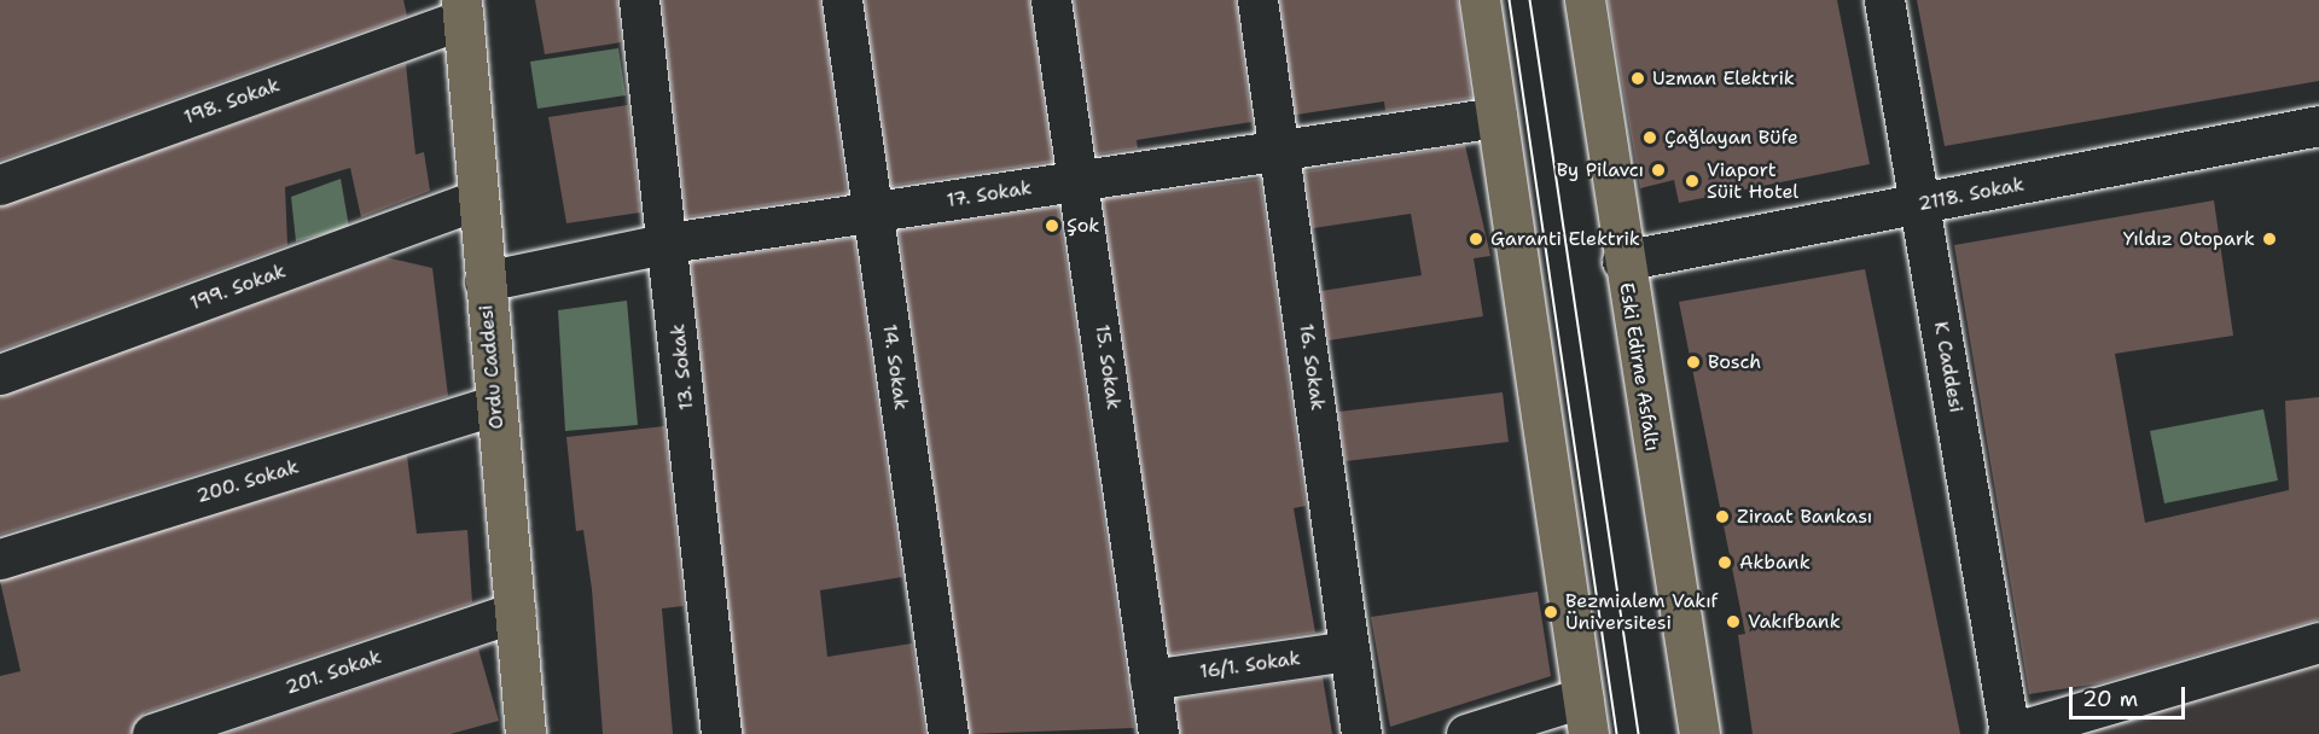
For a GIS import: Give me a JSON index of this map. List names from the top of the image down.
{
  "streets": {
    "main road": ["Ordu Caddesi", "Eski Edirne Asfaltı"],
    "street": [
      "198. Sokak",
      "17. Sokak",
      "2118. Sokak",
      "199. Sokak",
      "13. Sokak",
      "14. Sokak",
      "15. Sokak",
      "16. Sokak",
      "K Caddesi",
      "200. Sokak",
      "16/1. Sokak",
      "201. Sokak"
    ]
  },
  "crossings": [
    ["198. Sokak", "Ordu Caddesi"],
    ["17. Sokak", "Ordu Caddesi"],
    ["17. Sokak", "13. Sokak"],
    ["17. Sokak", "14. Sokak"],
    ["17. Sokak", "15. Sokak"],
    ["17. Sokak", "16. Sokak"],
    ["2118. Sokak", "Eski Edirne Asfaltı"],
    ["2118. Sokak", "K Caddesi"],
    ["199. Sokak", "Ordu Caddesi"],
    ["Ordu Caddesi", "200. Sokak"],
    ["Ordu Caddesi", "201. Sokak"],
    ["15. Sokak", "16/1. Sokak"],
    ["16. Sokak", "16/1. Sokak"]
  ],
  "places": [
    "Uzman Elektrik",
    "Çağlayan Büfe",
    "By Pilavcı",
    "Viaport Süit Hotel",
    "Şok",
    "Garanti Elektrik",
    "Yıldız Otopark",
    "Bosch",
    "Ziraat Bankası",
    "Akbank",
    "Bezmialem Vakıf Üniversitesi",
    "Vakıfbank"
  ],
  "scale_bar": "20 m"
}
